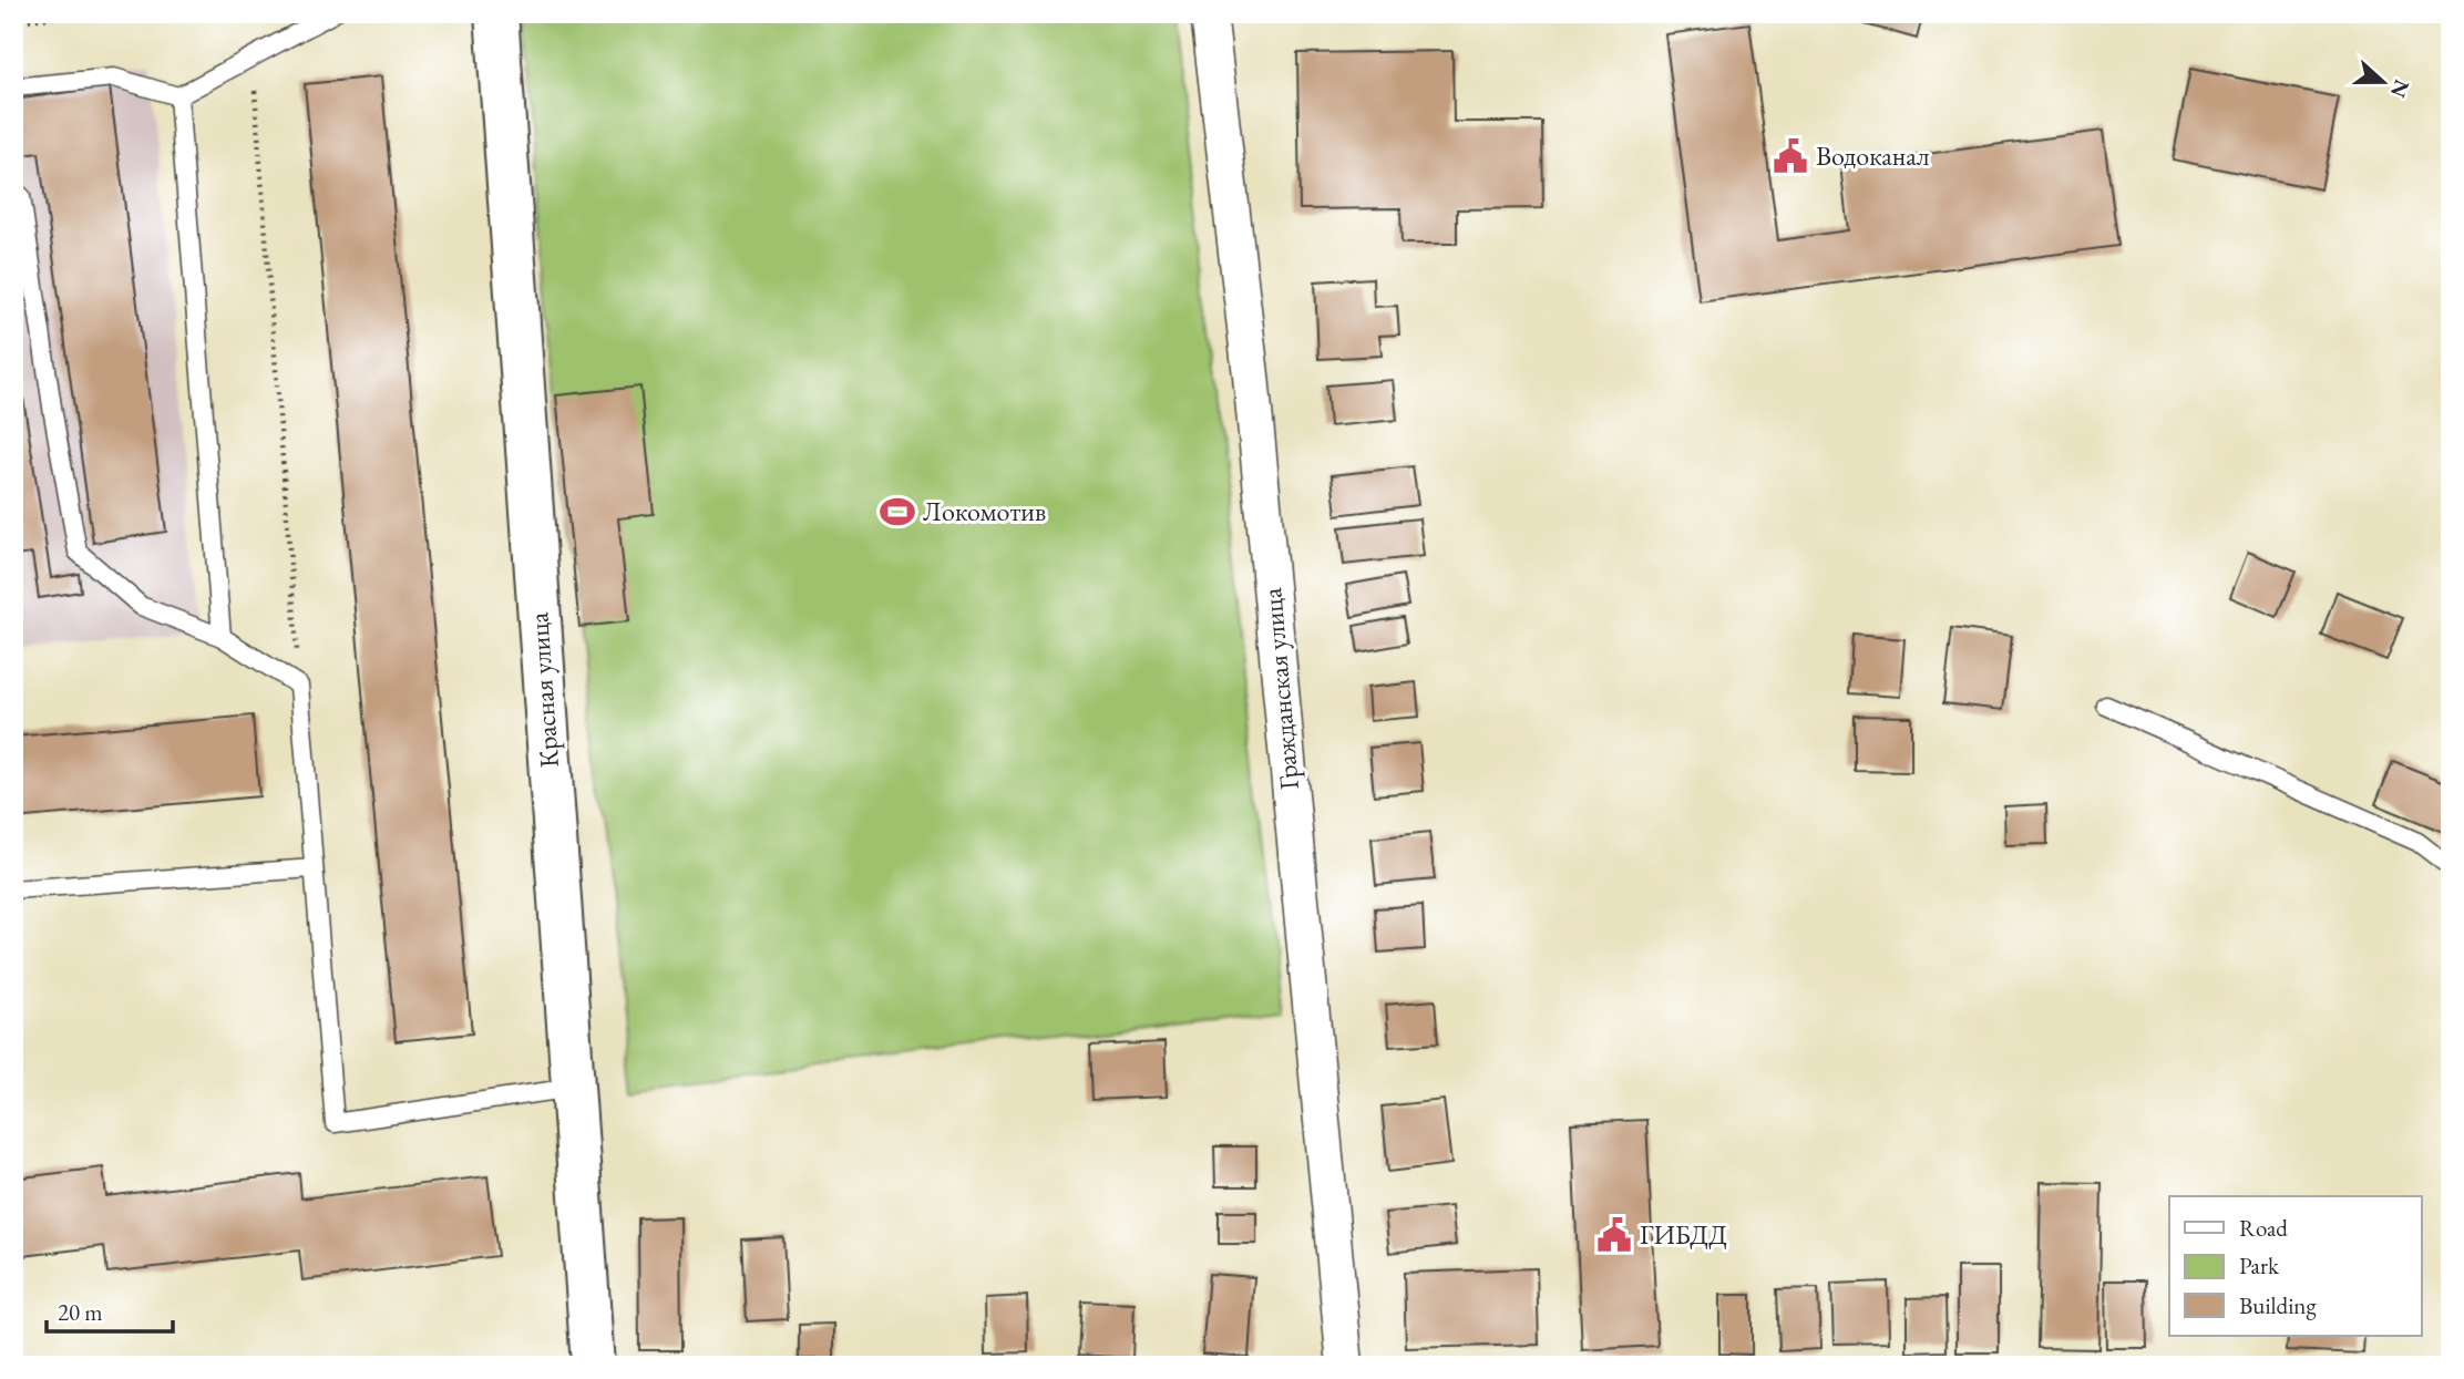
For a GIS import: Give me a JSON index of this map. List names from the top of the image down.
{
  "streets": {
    "street": ["Гражданская улица", "Красная улица"]
  },
  "places": {
    "public building": ["Водоканал", "ГИБДД"],
    "sports": ["Локомотив"]
  },
  "legend": ["Road", "Park", "Building"],
  "scale_bar": "20 m",
  "north": "right"
}
